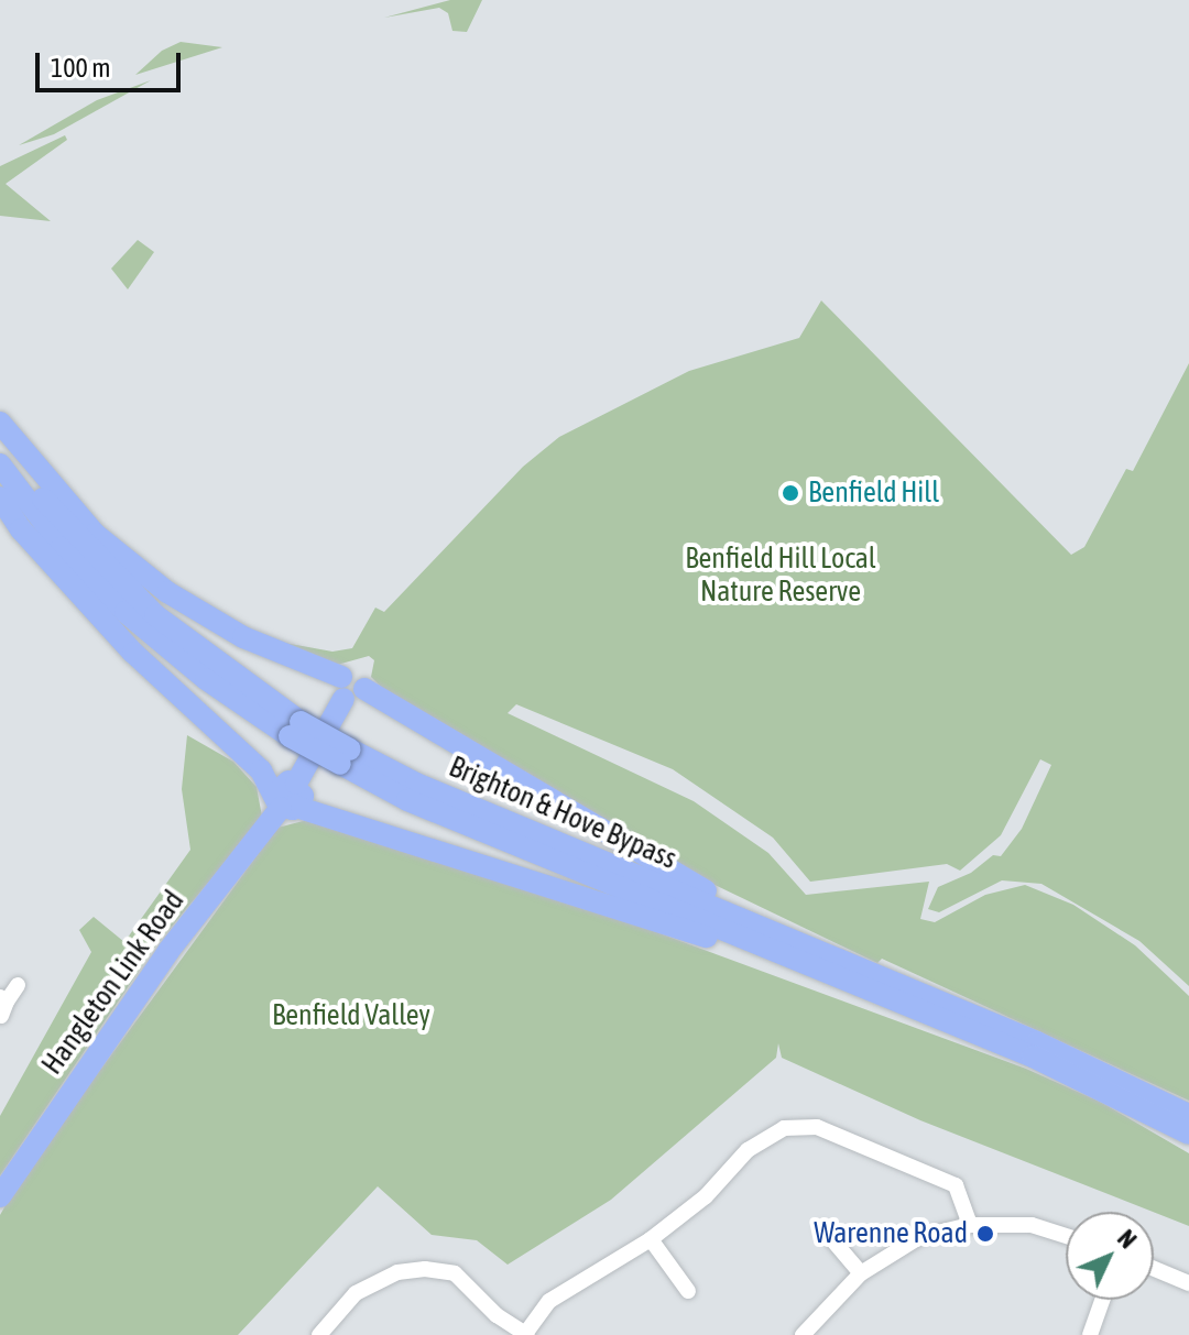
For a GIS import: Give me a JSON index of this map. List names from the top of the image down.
{
  "streets": {
    "highway": ["Brighton & Hove Bypass", "Hangleton Link Road"]
  },
  "parks": ["Benfield Hill Local Nature Reserve", "Benfield Valley"],
  "places": ["Benfield Hill", "Warenne Road"],
  "scale_bar": "100 m",
  "north": "top right"
}
